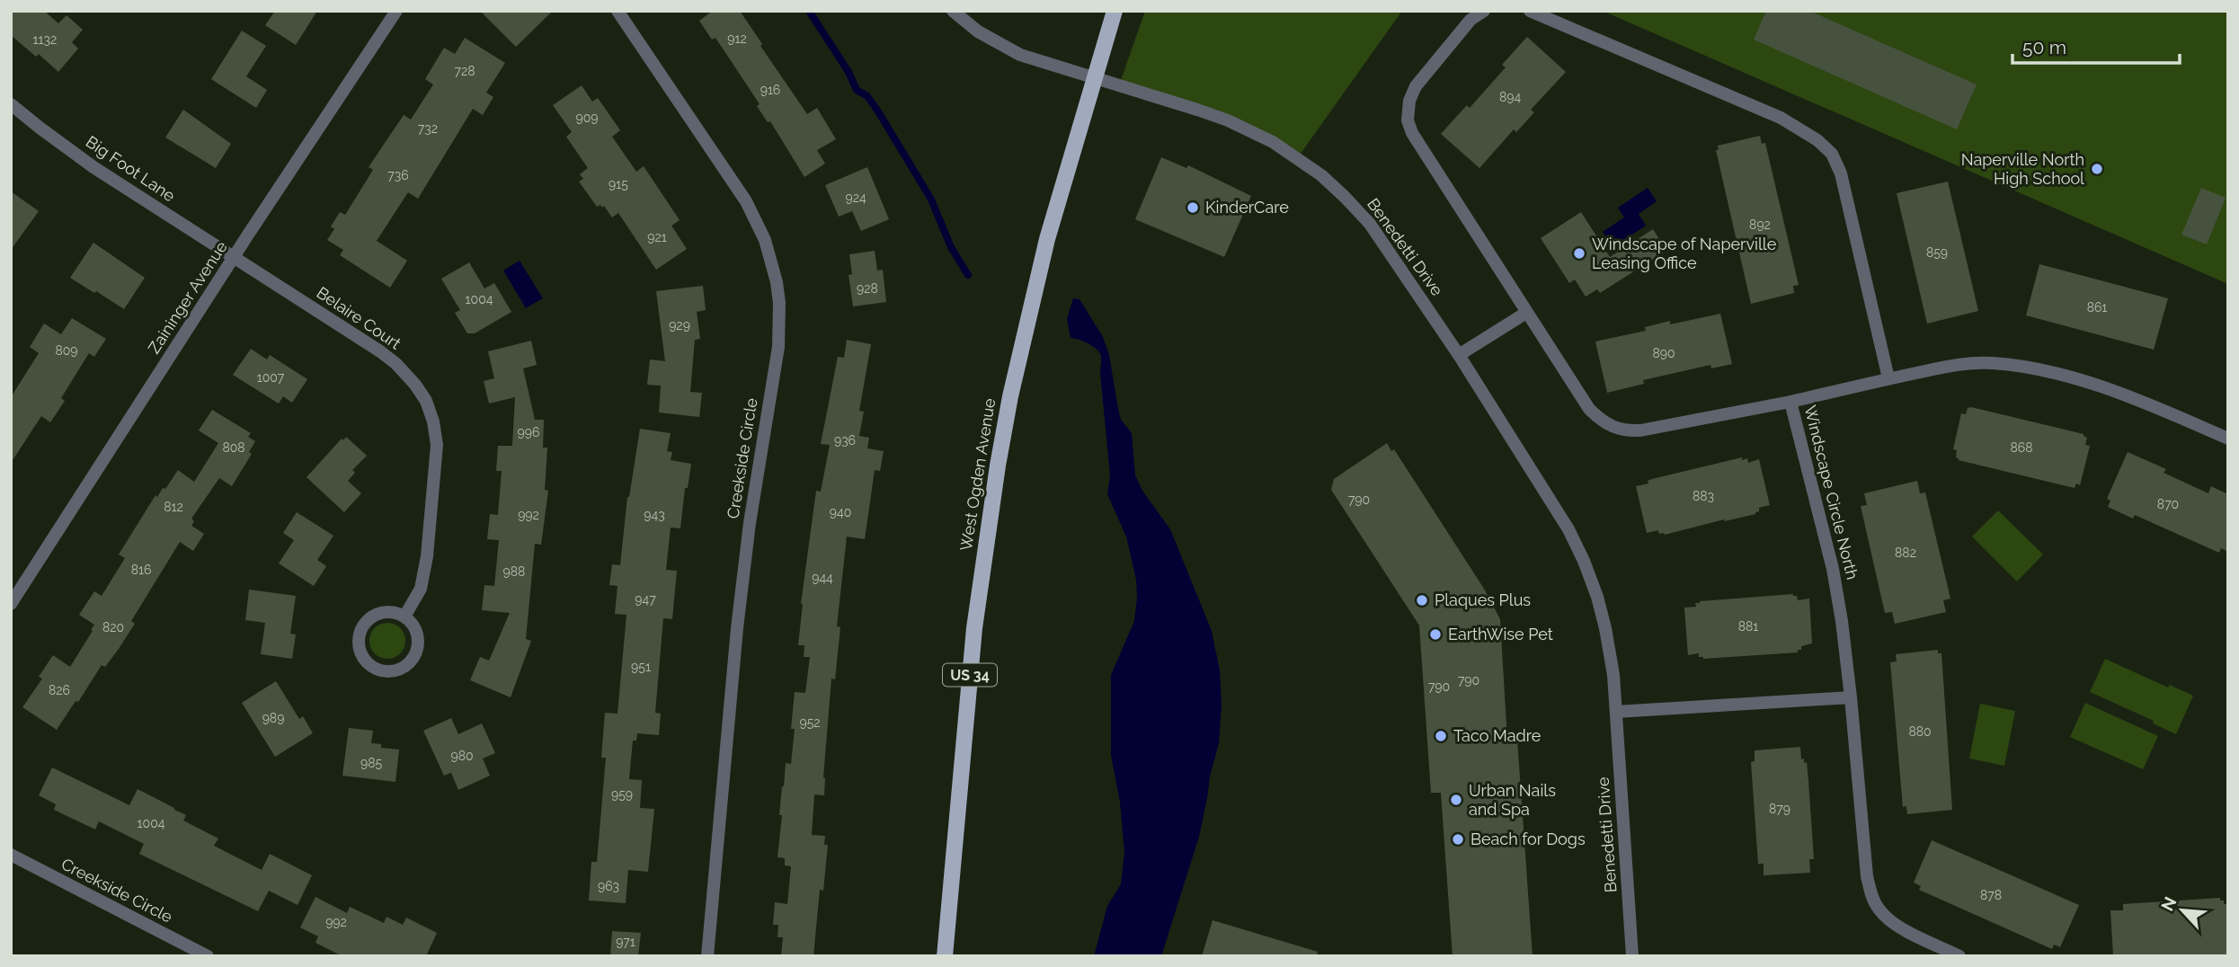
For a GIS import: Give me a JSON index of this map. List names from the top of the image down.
{
  "streets": {
    "main road": ["West Ogden Avenue", "US 34"],
    "street": [
      "Big Foot Lane",
      "Benedetti Drive",
      "Zaininger Avenue",
      "Belaire Court",
      "Creekside Circle",
      "Windscape Circle North"
    ]
  },
  "crossings": [
    ["Big Foot Lane", "Zaininger Avenue"],
    ["Big Foot Lane", "Belaire Court"],
    ["Benedetti Drive", "West Ogden Avenue"],
    ["Zaininger Avenue", "Belaire Court"]
  ],
  "places": [
    "Naperville North High School",
    "KinderCare",
    "Windscape of Naperville Leasing Office",
    "Plaques Plus",
    "EarthWise Pet",
    "Taco Madre",
    "Urban Nails and Spa",
    "Beach for Dogs"
  ],
  "house_numbers": [
    "912",
    "1132",
    "728",
    "916",
    "894",
    "909",
    "732",
    "736",
    "915",
    "924",
    "892",
    "921",
    "859",
    "928",
    "1004",
    "861",
    "929",
    "809",
    "890",
    "1007",
    "996",
    "936",
    "808",
    "868",
    "883",
    "790",
    "870",
    "812",
    "940",
    "992",
    "943",
    "882",
    "816",
    "988",
    "944",
    "947",
    "881",
    "820",
    "951",
    "790",
    "790",
    "826",
    "989",
    "952",
    "880",
    "980",
    "985",
    "959",
    "879",
    "1004",
    "963",
    "878",
    "992",
    "971"
  ],
  "scale_bar": "50 m",
  "north": "top left"
}
